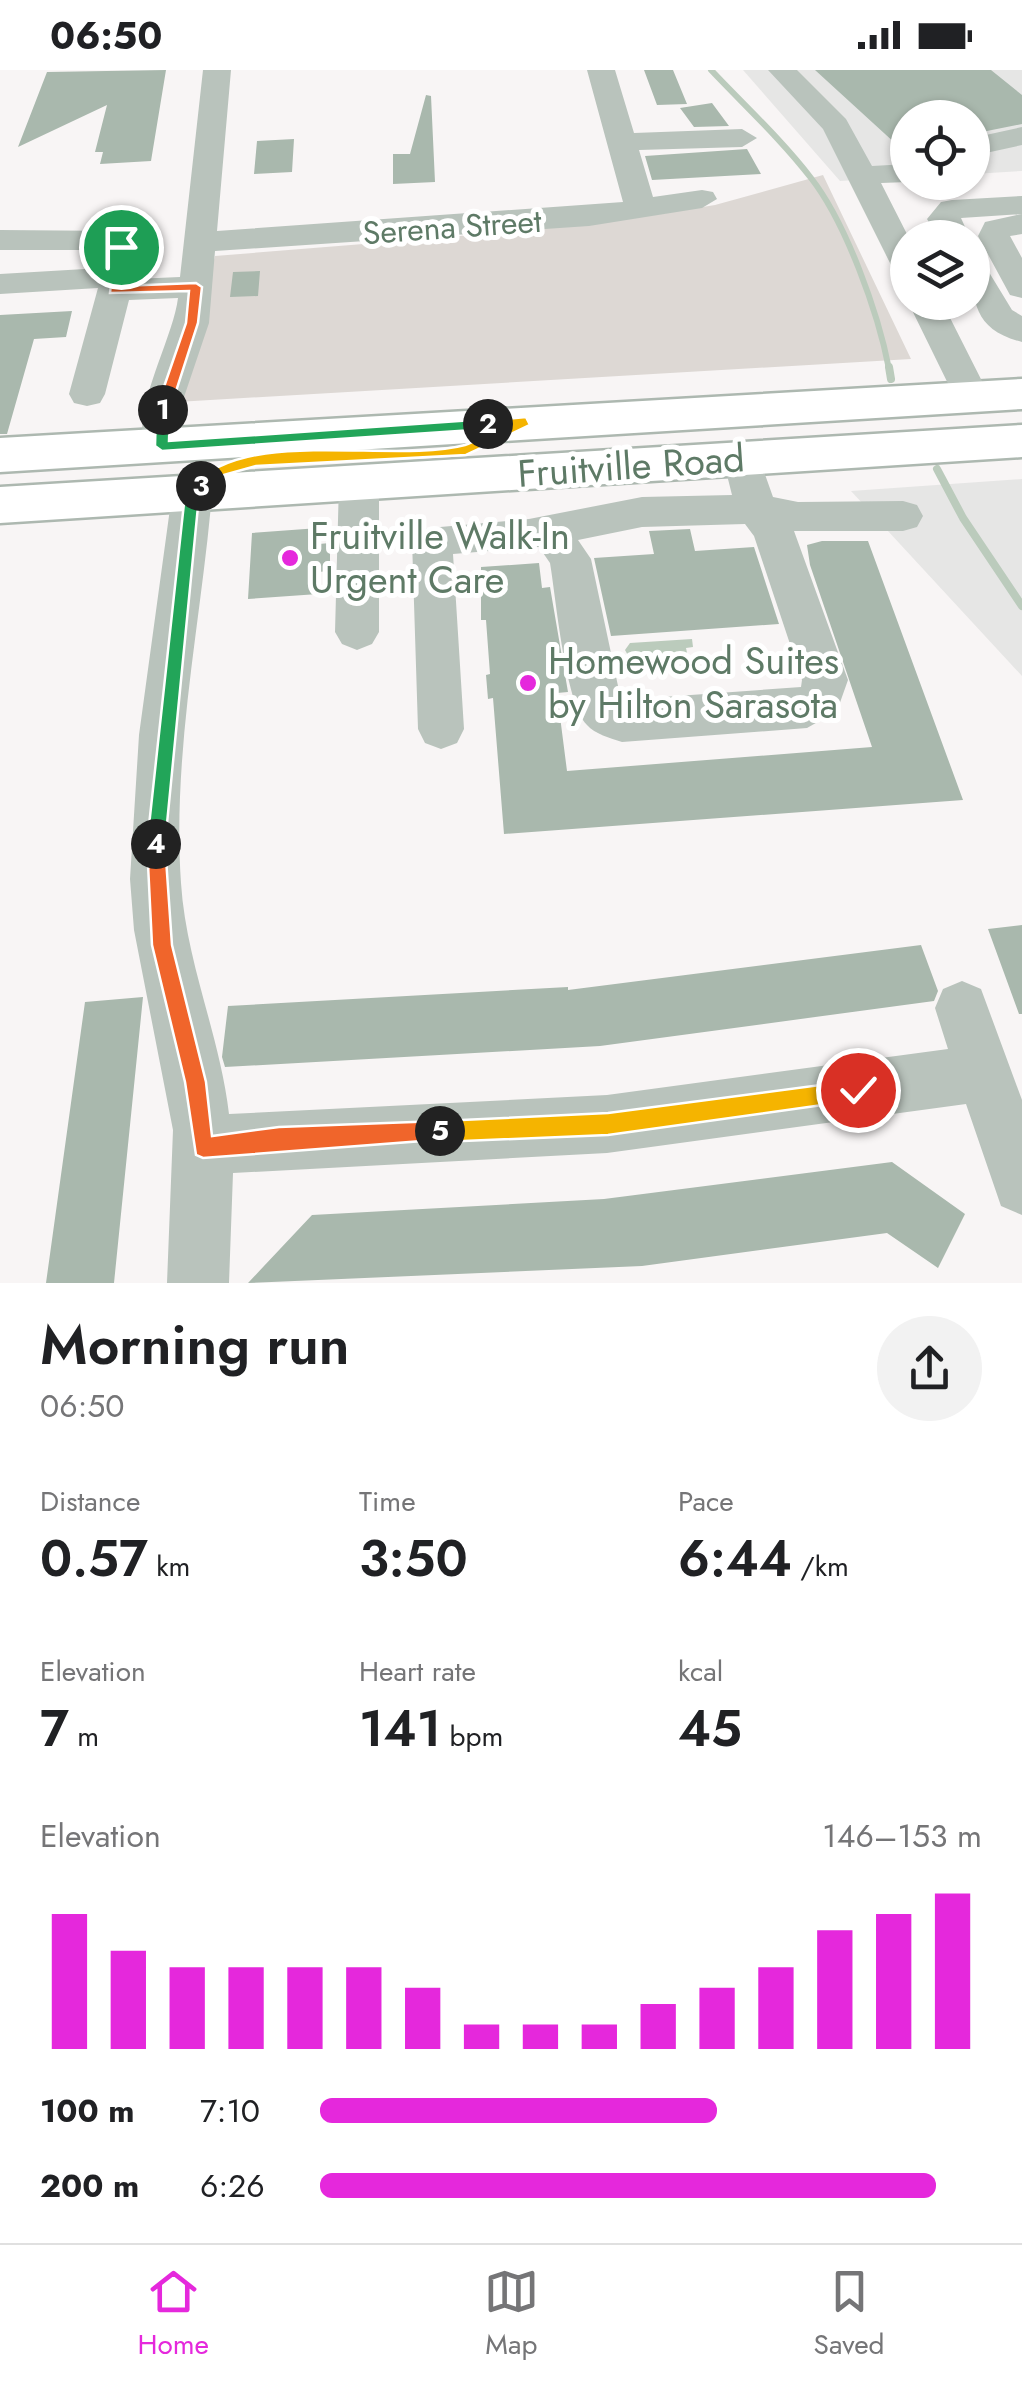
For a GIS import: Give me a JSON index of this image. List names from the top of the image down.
{
  "streets": {
    "main road": ["Fruitville Road"],
    "street": ["Serena Street"]
  },
  "places": ["Fruitville Walk-In Urgent Care", "Homewood Suites by Hilton Sarasota"],
  "page": {
    "status": "06:50",
    "pins": [
      "1",
      "2",
      "3",
      "4",
      "5"
    ],
    "heading": ["Morning run", "06:50"],
    "stats": [
      ["Distance", "0.57 km"],
      ["Time", "3:50"],
      ["Pace", "6:44 /km"],
      ["Elevation", "7 m"],
      ["Heart rate", "141 bpm"],
      ["kcal", "45"]
    ],
    "chart": ["Elevation", "146–153 m"],
    "list": [
      {
        "name": "100 m",
        "note": "7:10"
      },
      {
        "name": "200 m",
        "note": "6:26"
      }
    ],
    "tabs": ["Home", "Map", "Saved"]
  }
}
